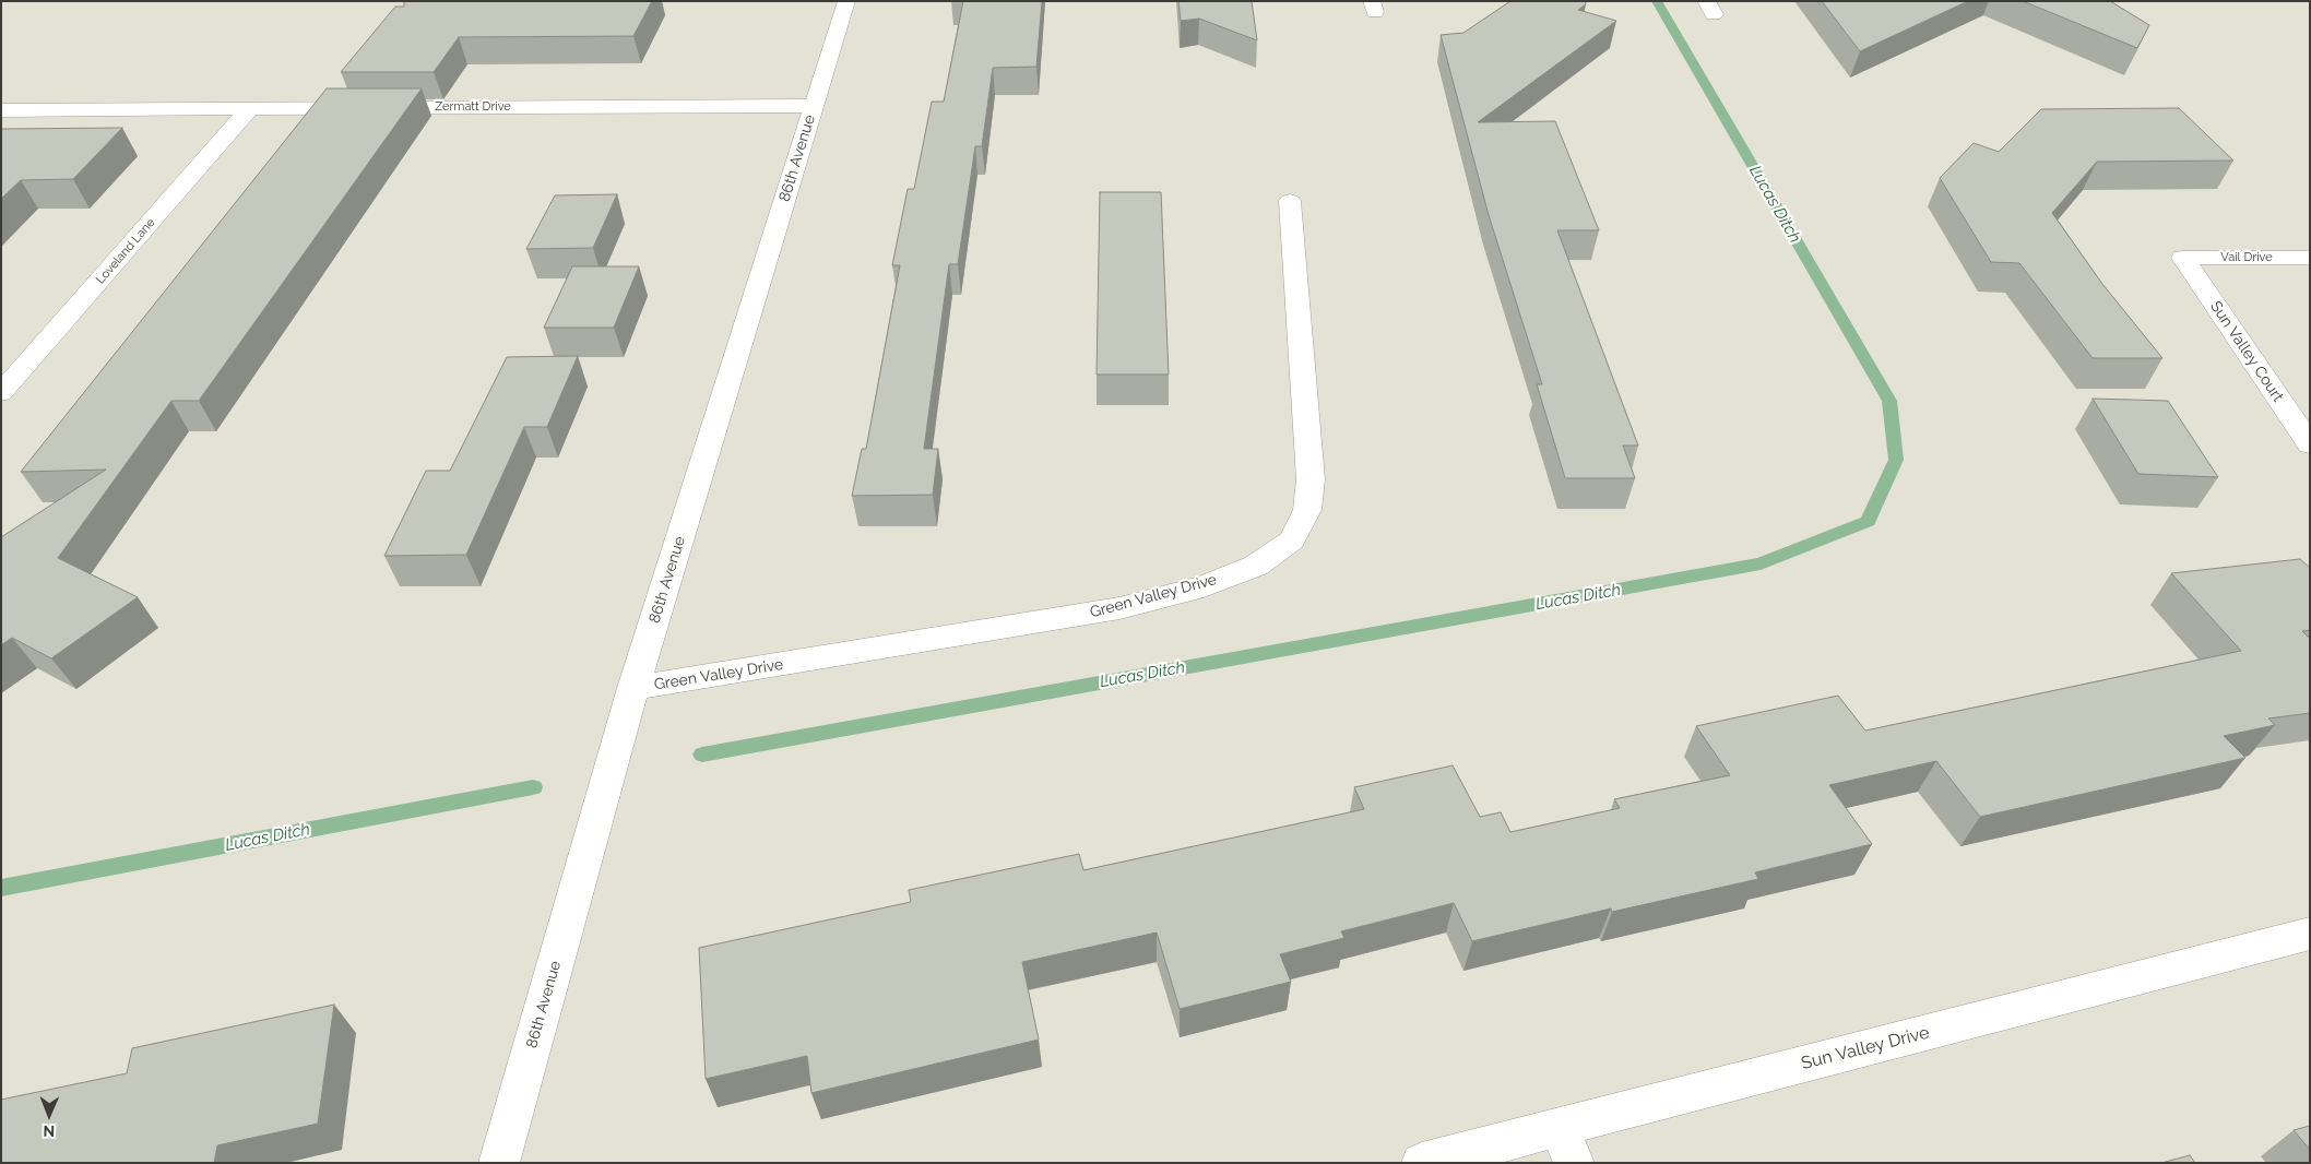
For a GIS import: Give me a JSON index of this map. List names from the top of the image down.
{
  "streets": {
    "street": [
      "Zermatt Drive",
      "86th Avenue",
      "Loveland Lane",
      "Vail Drive",
      "Sun Valley Court",
      "Green Valley Drive",
      "Sun Valley Drive"
    ]
  },
  "crossings": [
    ["Zermatt Drive", "86th Avenue"],
    ["Zermatt Drive", "Loveland Lane"],
    ["86th Avenue", "Green Valley Drive"],
    ["Vail Drive", "Sun Valley Court"]
  ],
  "water": ["Lucas Ditch"],
  "north": "bottom"
}
